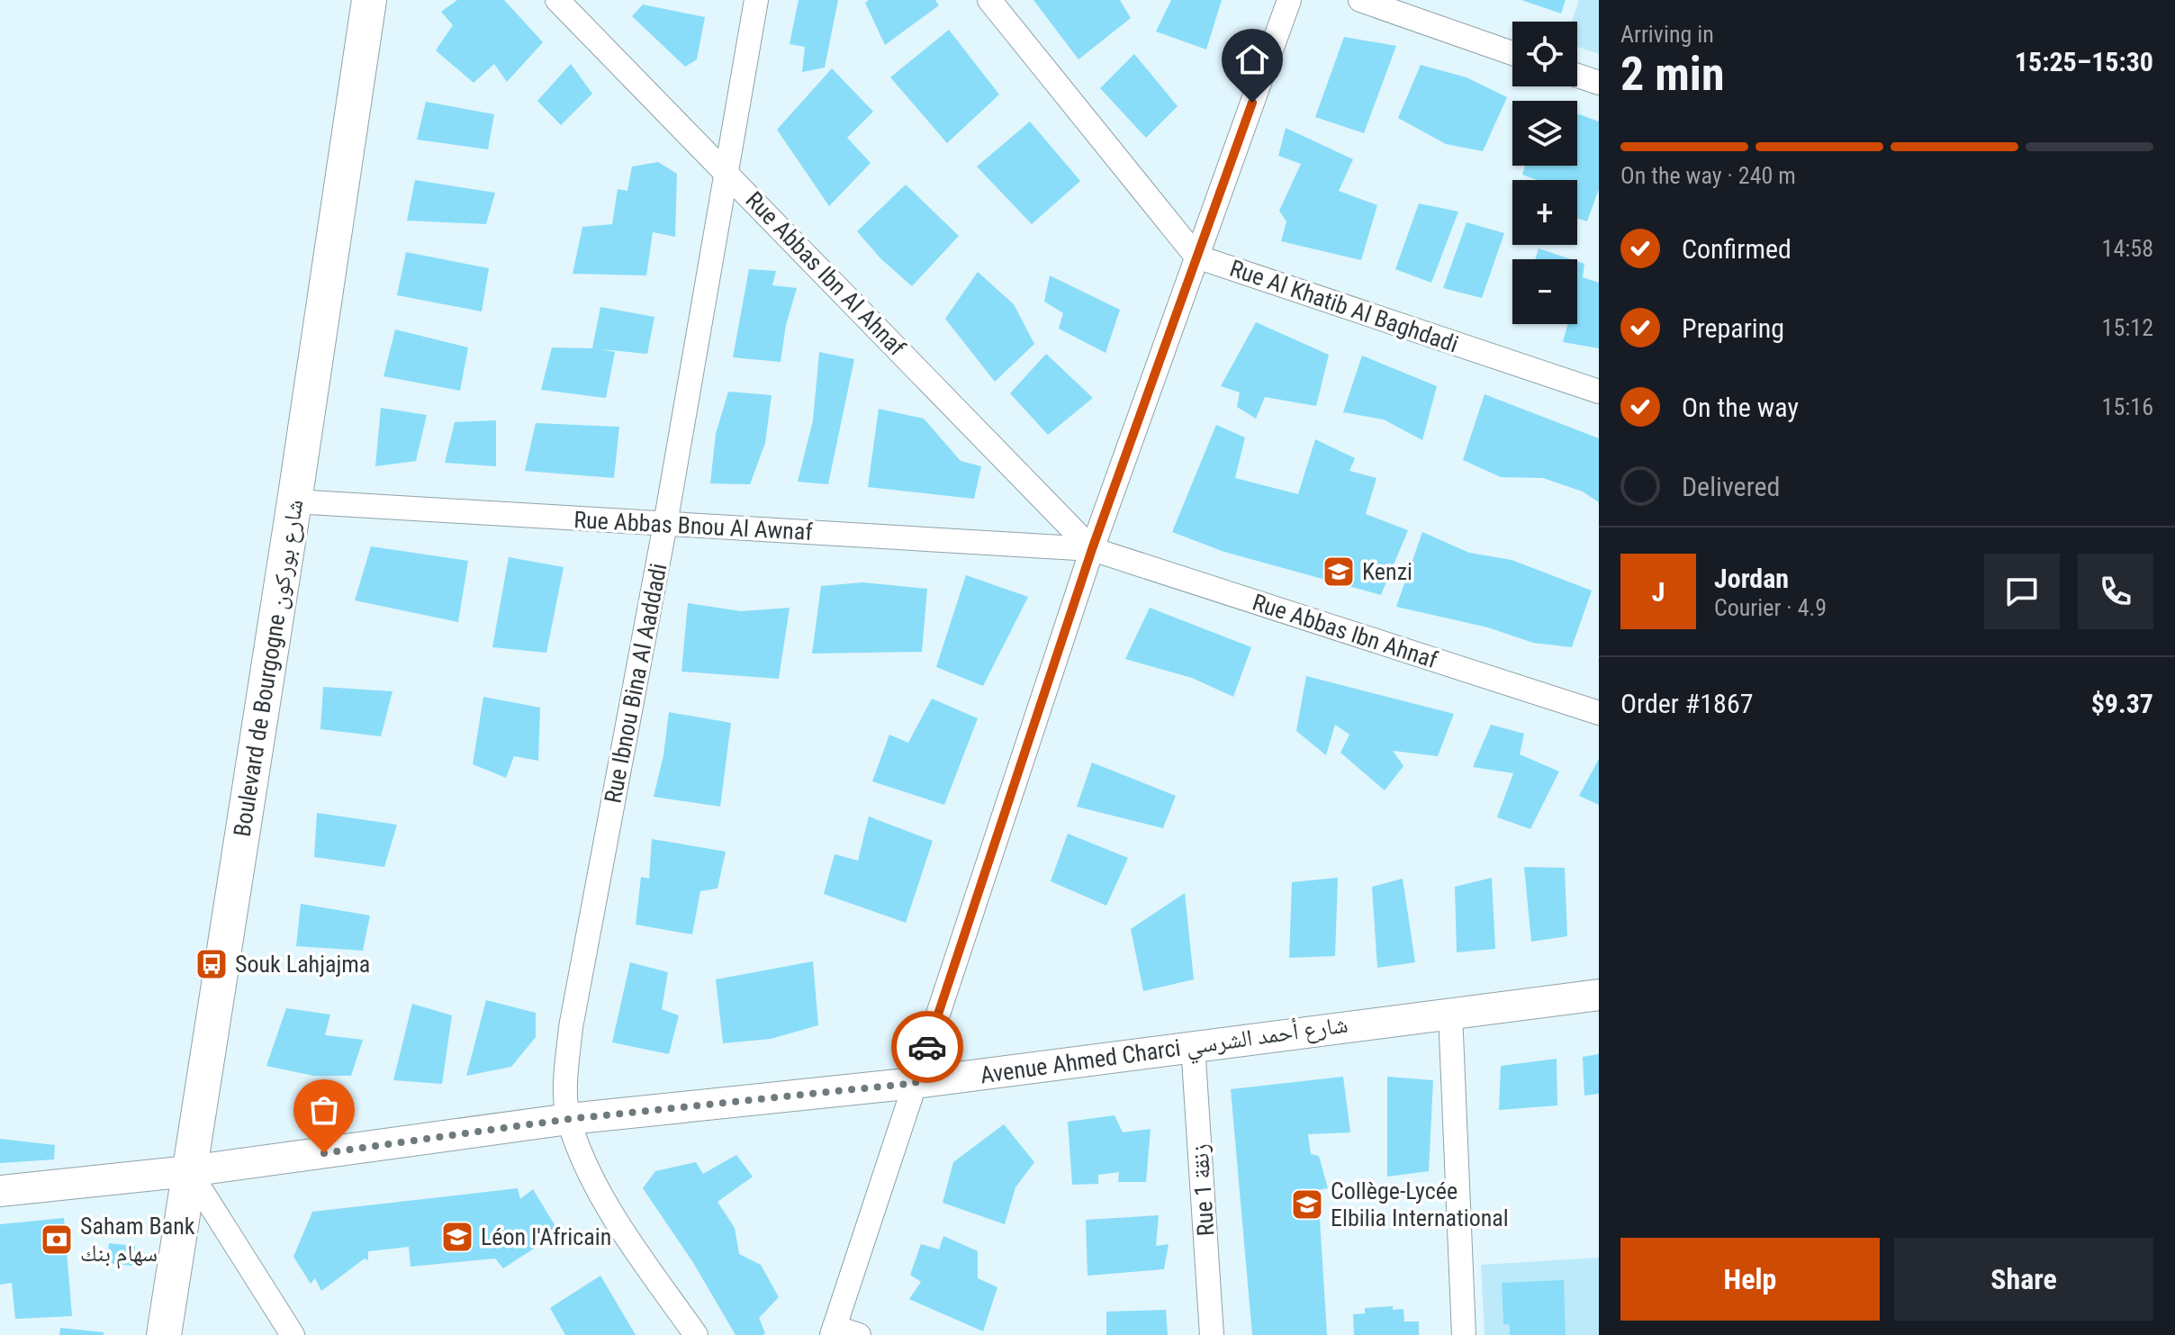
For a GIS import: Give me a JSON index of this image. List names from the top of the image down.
{
  "streets": {
    "main road": ["Boulevard de Bourgogne شارع بوركون"],
    "street": [
      "Rue Abbas Ibn Al Ahnaf",
      "Rue Al Khatib Al Baghdadi",
      "Rue Abbas Bnou Al Awnaf",
      "Rue Abbas Ibn Ahnaf",
      "Rue Ibnou Bina Al Aaddadi",
      "Avenue Ahmed Charci شارع أحمد الشرسي",
      "Rue 1 زنقة"
    ]
  },
  "crossings": [
    ["Rue Abbas Ibn Al Ahnaf", "Rue Abbas Bnou Al Awnaf"],
    ["Rue Abbas Ibn Al Ahnaf", "Rue Abbas Ibn Ahnaf"],
    ["Rue Abbas Ibn Al Ahnaf", "Rue Ibnou Bina Al Aaddadi"],
    ["Rue Abbas Bnou Al Awnaf", "Rue Abbas Ibn Ahnaf"],
    ["Rue Abbas Bnou Al Awnaf", "Boulevard de Bourgogne شارع بوركون"],
    ["Rue Abbas Bnou Al Awnaf", "Rue Ibnou Bina Al Aaddadi"],
    ["Boulevard de Bourgogne شارع بوركون", "Avenue Ahmed Charci شارع أحمد الشرسي"],
    ["Rue Ibnou Bina Al Aaddadi", "Avenue Ahmed Charci شارع أحمد الشرسي"],
    ["Avenue Ahmed Charci شارع أحمد الشرسي", "Rue 1 زنقة"]
  ],
  "places": {
    "school or university": ["Kenzi", "Collège-Lycée Elbilia International", "Léon l'Africain"],
    "bus stop": ["Souk Lahjajma"],
    "bank": ["Saham Bank سهام بنك"]
  },
  "page": {
    "heading": ["2 min", "Arriving in", "15:25–15:30"],
    "panel": [
      "Jordan",
      "Courier · 4.9",
      "Order #1867",
      "$9.37"
    ],
    "map_buttons": ["+", "−"],
    "bar": "On the way · 240 m",
    "list": [
      ["Confirmed", "14:58"],
      ["Preparing", "15:12"],
      ["On the way", "15:16"],
      "Delivered"
    ],
    "round": "J",
    "buttons": ["Help", "Share"]
  }
}
